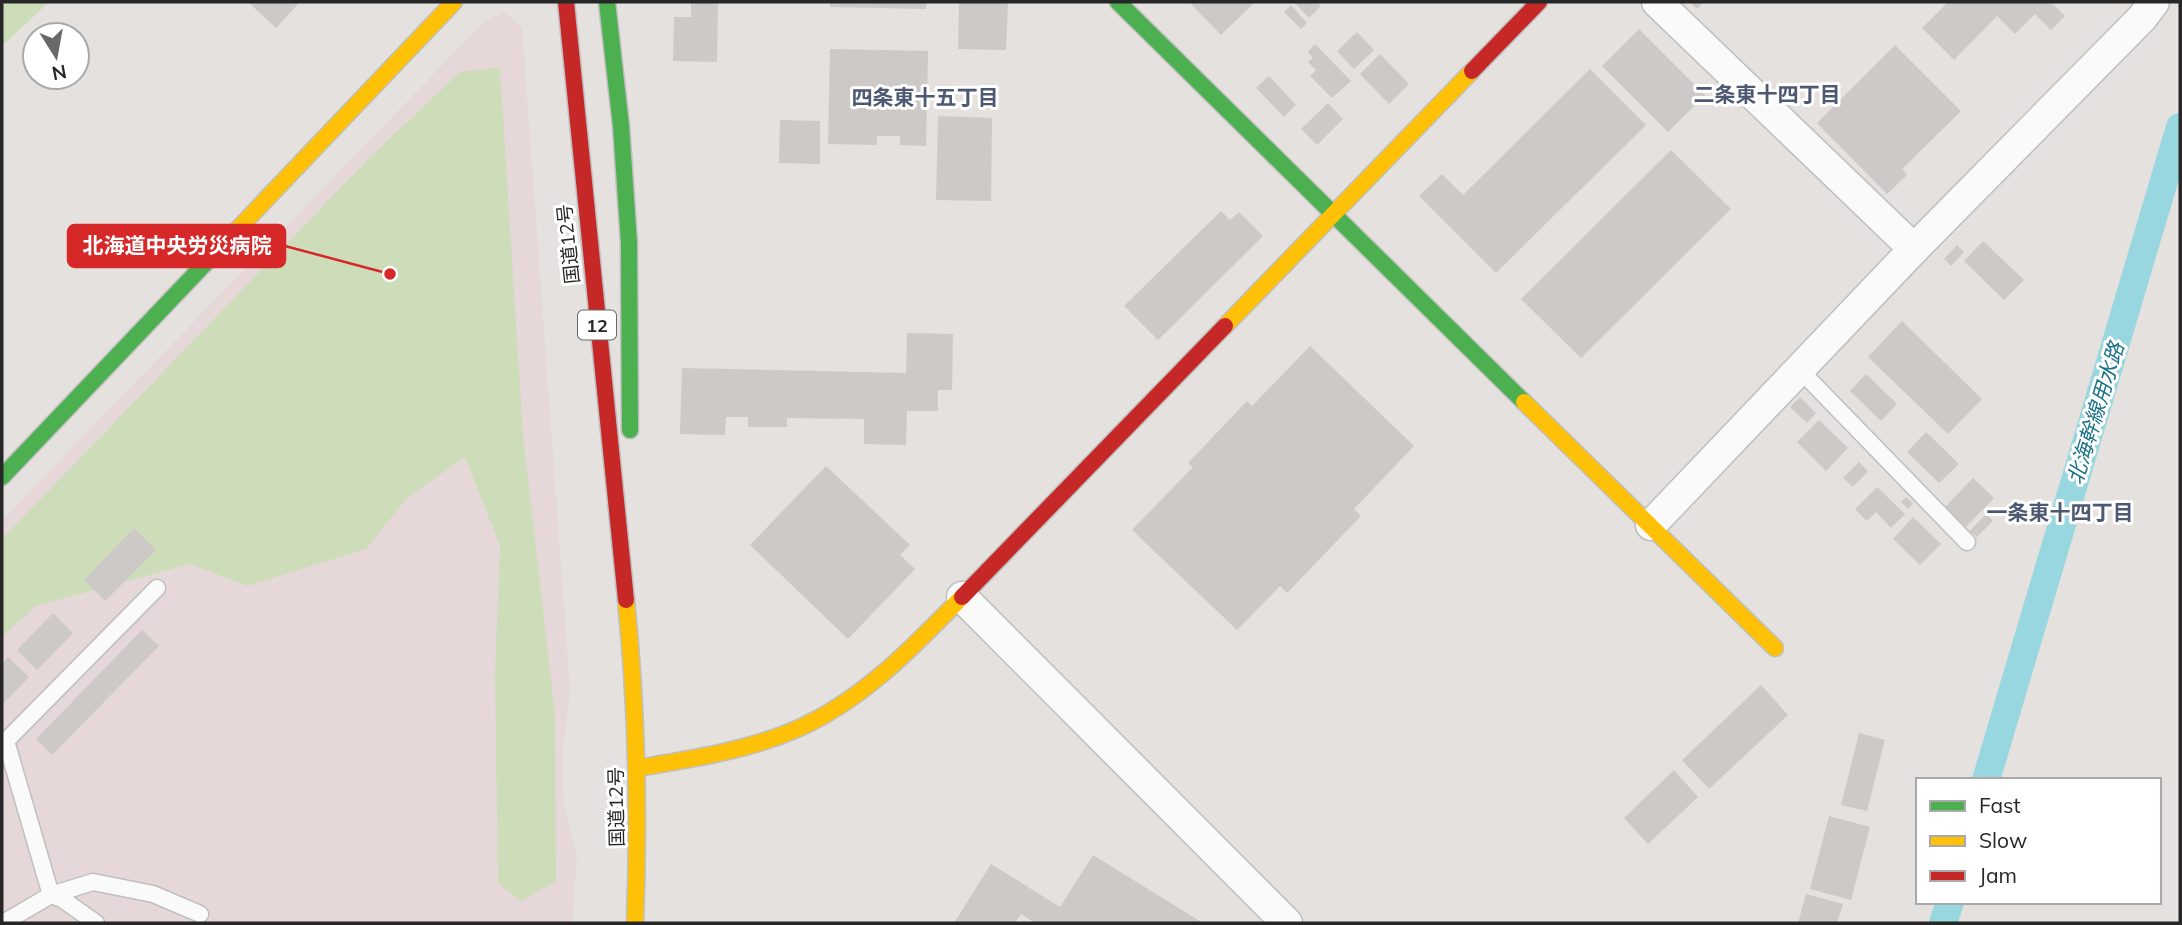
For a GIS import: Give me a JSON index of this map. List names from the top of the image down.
{
  "streets": {
    "main road": ["国道12号", "12"]
  },
  "districts": ["二条東十四丁目", "四条東十五丁目", "一条東十四丁目"],
  "water": ["北海幹線用水路"],
  "places": ["北海道中央労災病院"],
  "legend": ["Fast", "Slow", "Jam"],
  "north": "bottom"
}
